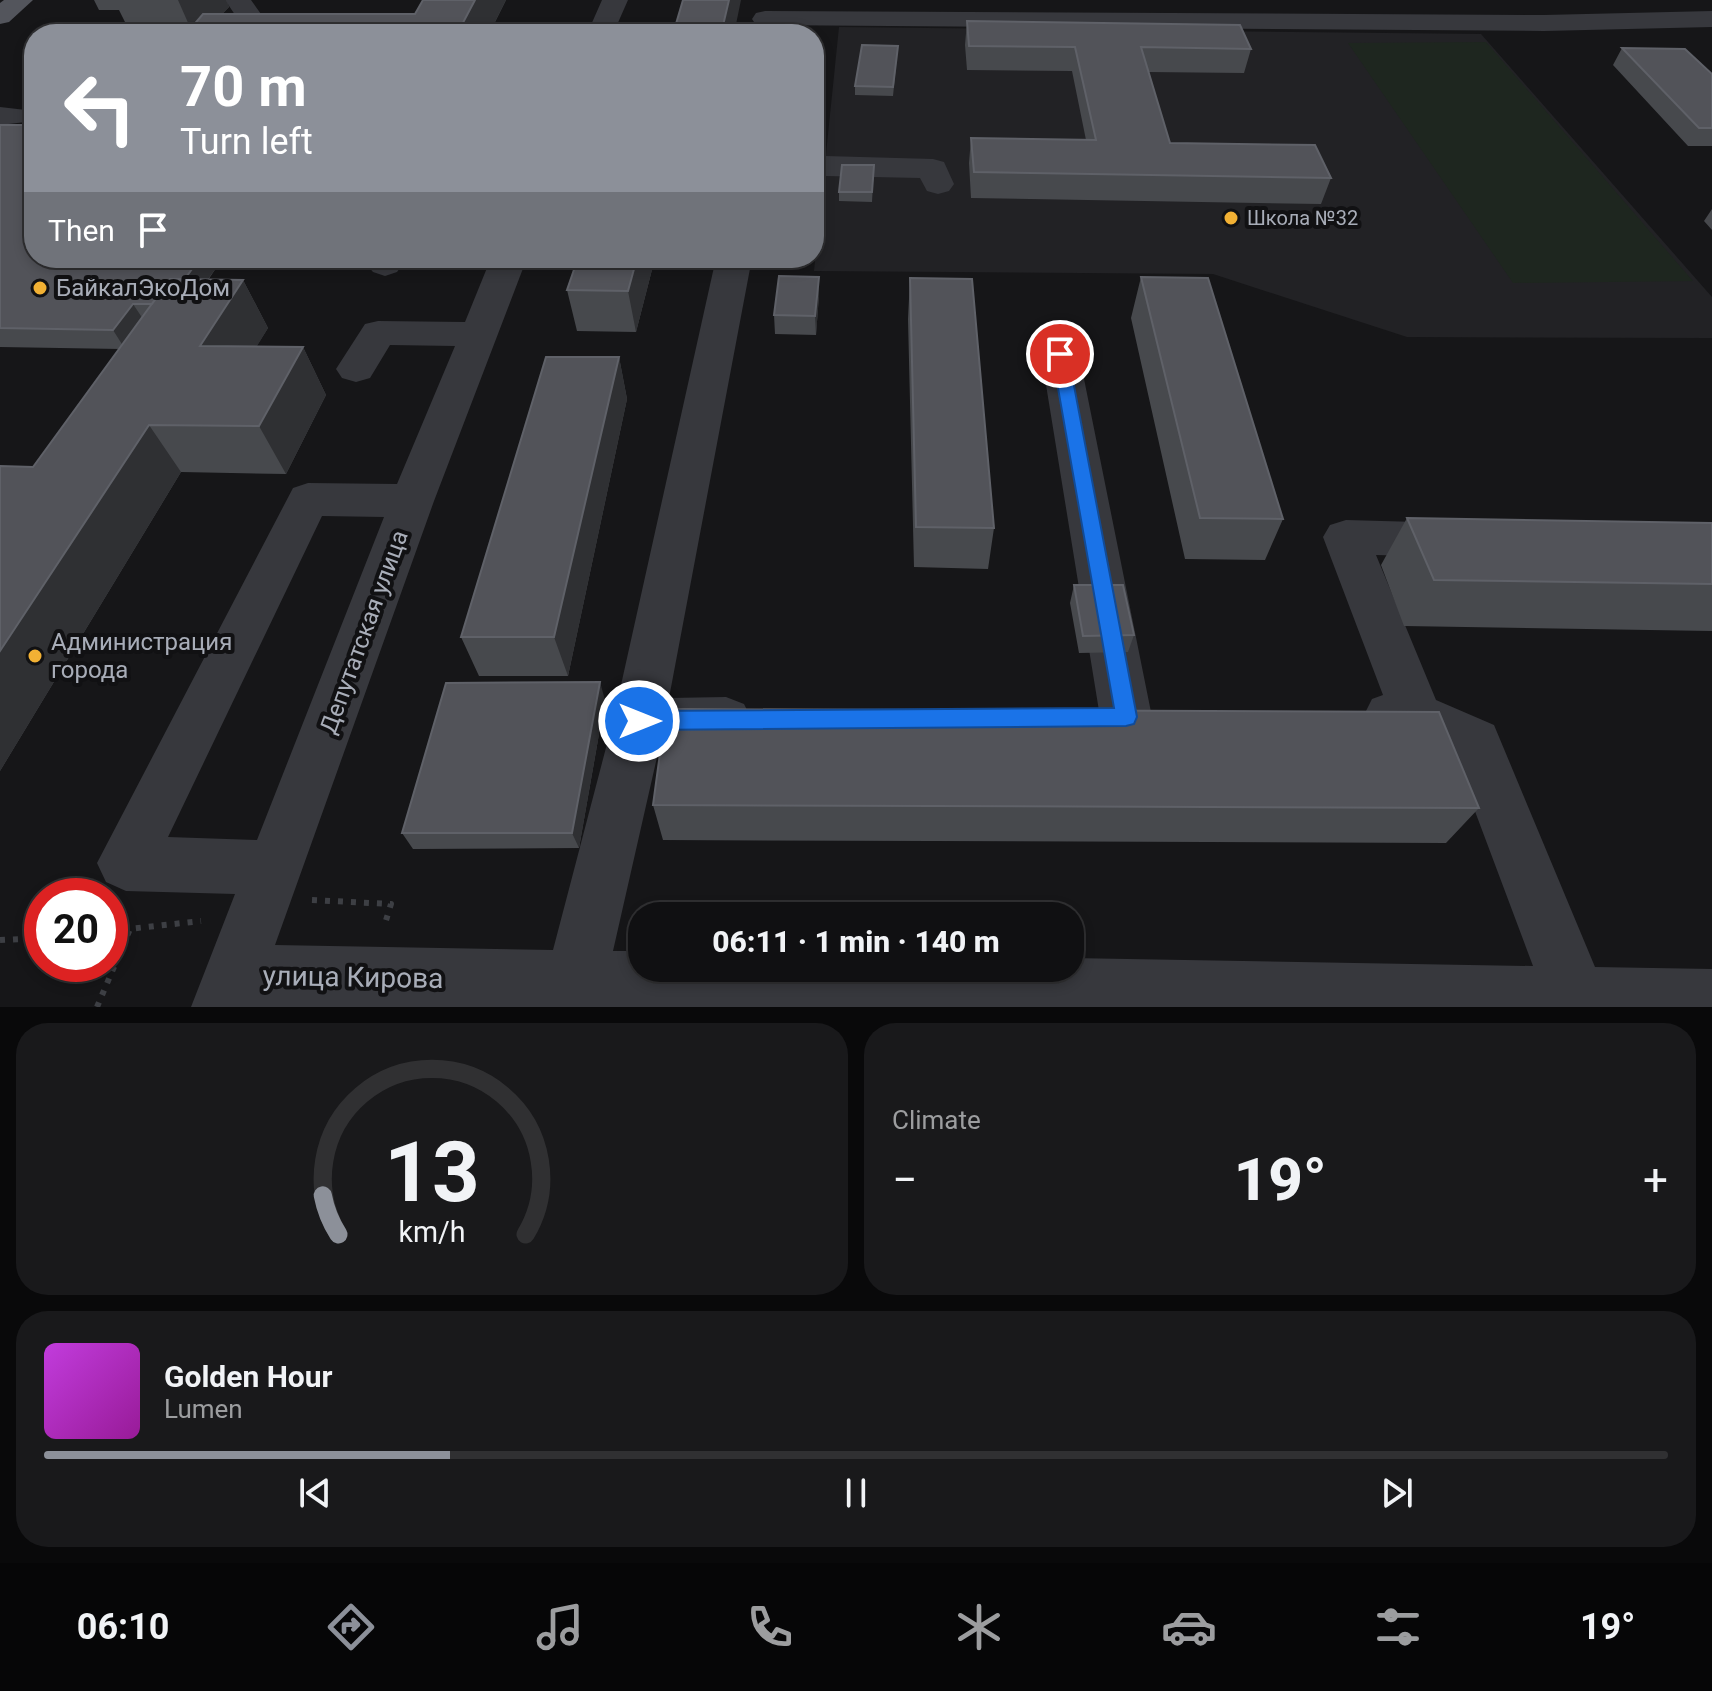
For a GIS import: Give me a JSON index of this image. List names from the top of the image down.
{
  "streets": {
    "street": ["Депутатская улица", "улица Кирова"]
  },
  "crossings": [
    ["Депутатская улица", "улица Кирова"]
  ],
  "places": ["Школа №32", "БайкалЭкоДом", "Администрация города"],
  "page": {
    "turn": ["70 m", "Turn left"],
    "then": "Then",
    "limit": "20",
    "trip": "06:11 · 1 min · 140 m",
    "tile": "Climate",
    "heat": ["−", "19°", "+"],
    "song": ["Golden Hour", "Lumen"],
    "tabs": ["06:10", "19°"],
    "gauge": ["13", "km/h"]
  }
}
